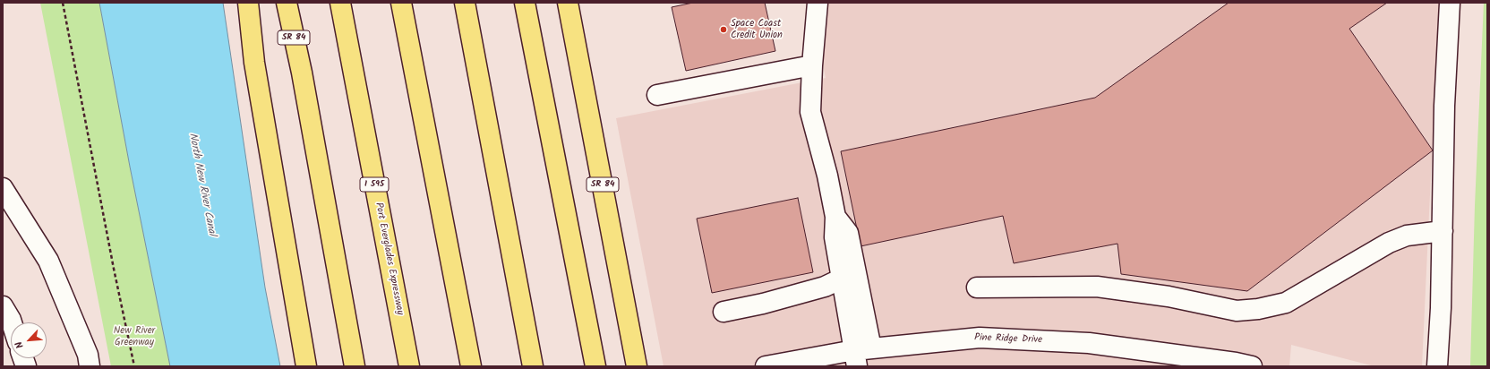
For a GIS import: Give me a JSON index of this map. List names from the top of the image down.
{
  "streets": {
    "main road": ["SR 84", "I 595", "Port Everglades Expressway"],
    "street": ["Pine Ridge Drive"]
  },
  "water": ["North New River Canal"],
  "parks": ["New River Greenway"],
  "places": ["Space Coast Credit Union"],
  "north": "bottom left"
}
